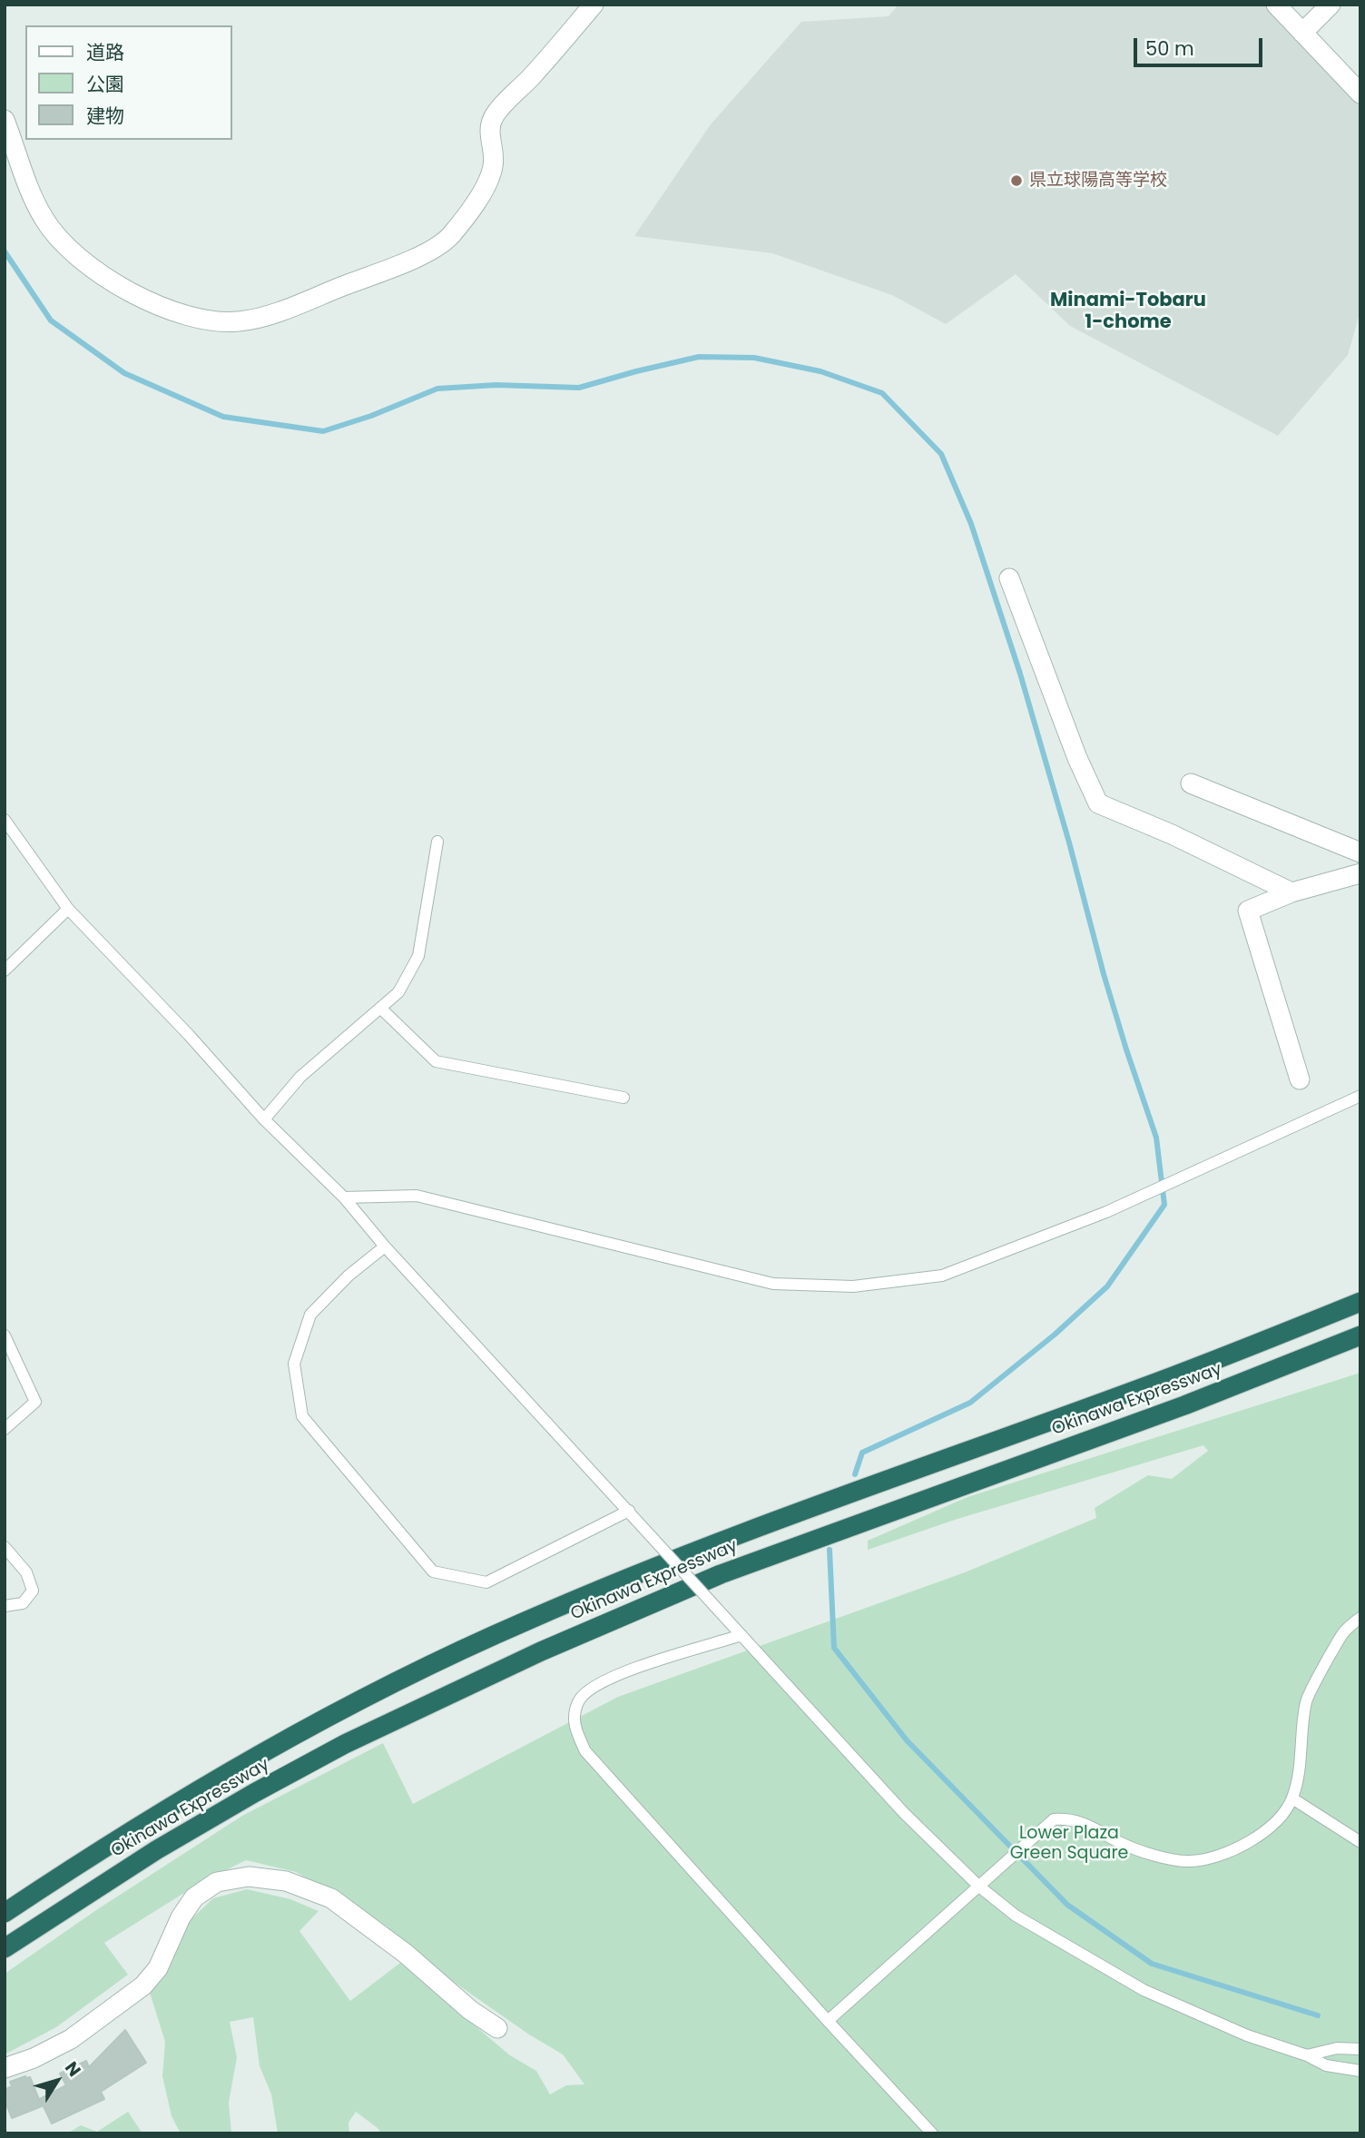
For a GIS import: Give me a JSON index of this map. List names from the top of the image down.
{
  "streets": {
    "highway": ["Okinawa Expressway"]
  },
  "districts": ["Minami-Tobaru 1-chome"],
  "parks": ["Lower Plaza Green Square"],
  "places": ["県立球陽高等学校"],
  "legend": ["道路", "公園", "建物"],
  "scale_bar": "50 m",
  "north": "top right"
}
